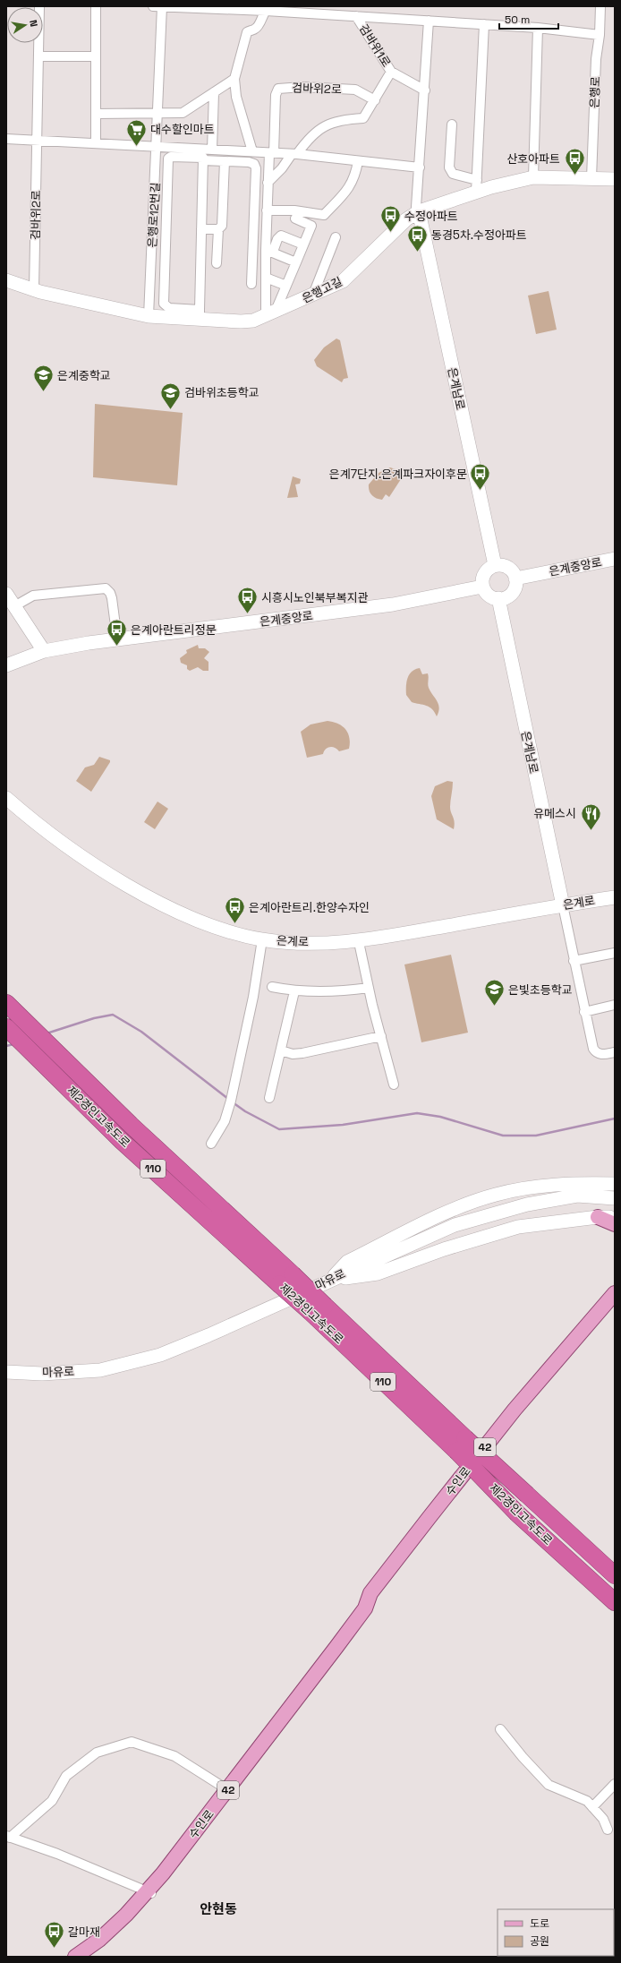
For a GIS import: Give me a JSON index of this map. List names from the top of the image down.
{
  "streets": {
    "highway": ["제2경인고속도로", "110"],
    "main road": ["42", "수인로"],
    "street": [
      "검바위1로",
      "검바위2로",
      "은행로",
      "은행로12번길",
      "은행고길",
      "은계남로",
      "은계중앙로",
      "은계로",
      "마유로"
    ]
  },
  "crossings": [
    ["검바위1로", "검바위2로"],
    ["검바위1로", "은행로"],
    ["검바위1로", "은행로12번길"],
    ["검바위2로", "은행고길"],
    ["은행로", "은행고길"],
    ["은행로12번길", "은행고길"],
    ["은행고길", "은계남로"],
    ["은계남로", "은계중앙로"],
    ["은계남로", "은계로"]
  ],
  "districts": ["안현동"],
  "places": {
    "supermarket": ["대수할인마트"],
    "bus stop": [
      "산호아파트",
      "수정아파트",
      "동경5차.수정아파트",
      "은계7단지.은계파크자이후문",
      "시흥시노인북부복지관",
      "은계아란트리정문",
      "은계아란트리.한양수자인",
      "갈마재"
    ],
    "school or university": ["은계중학교", "검바위초등학교", "은빛초등학교"],
    "restaurant": ["유메스시"]
  },
  "legend": ["도로", "공원"],
  "scale_bar": "50 m",
  "north": "right"
}
